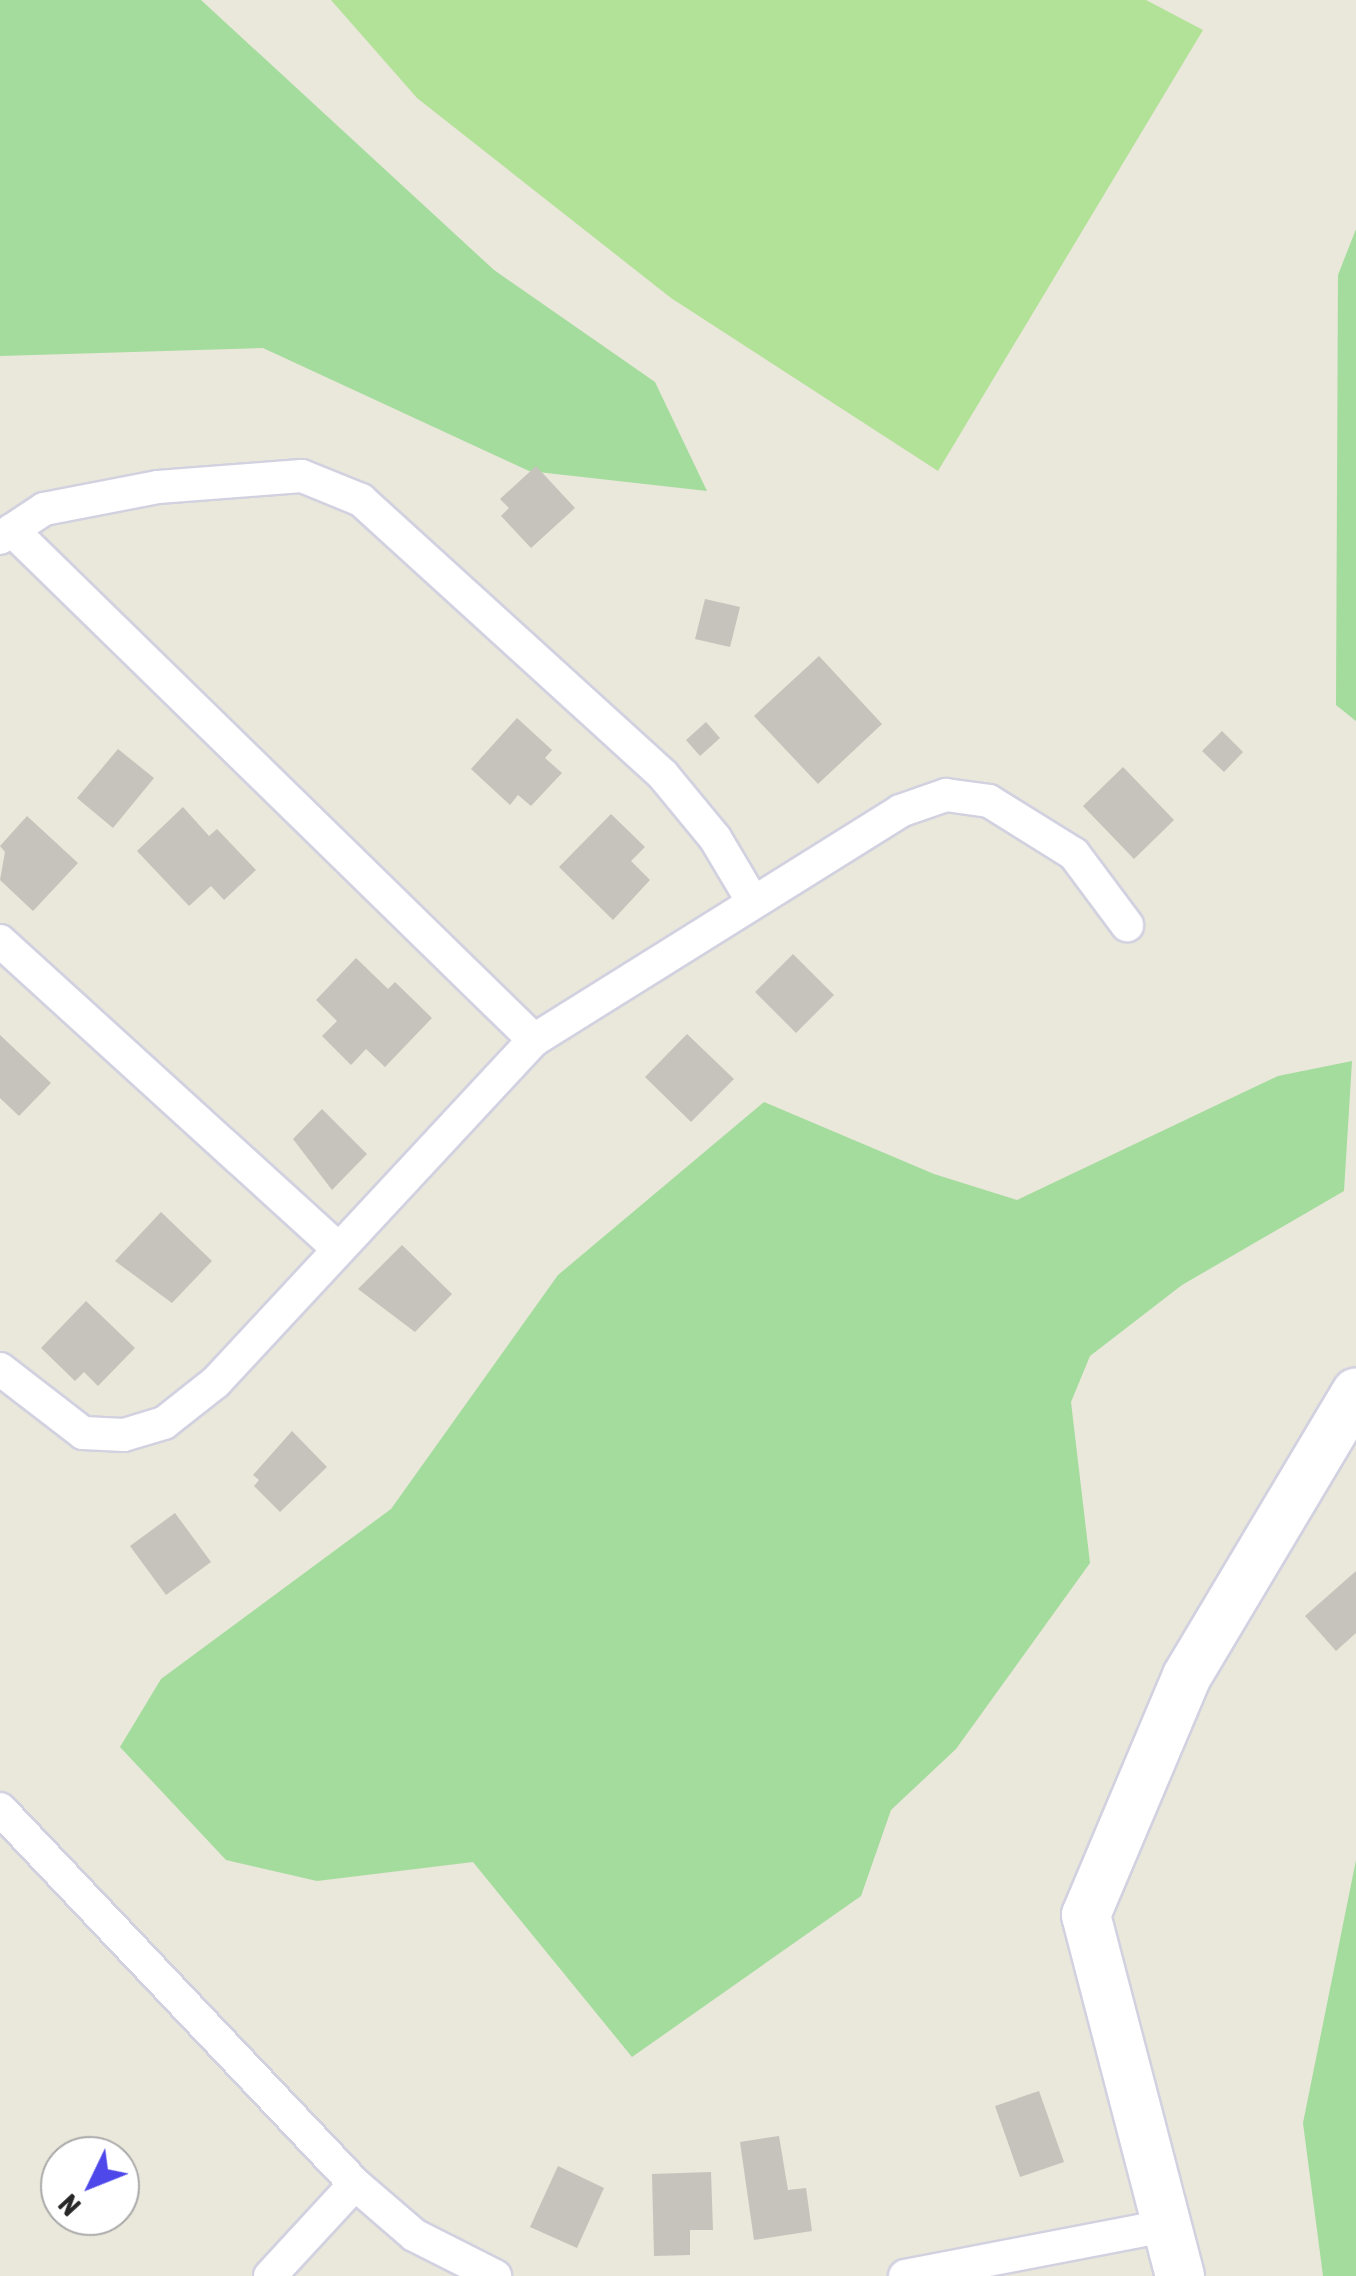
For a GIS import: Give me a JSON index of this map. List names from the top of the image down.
{
  "north": "bottom left"
}
